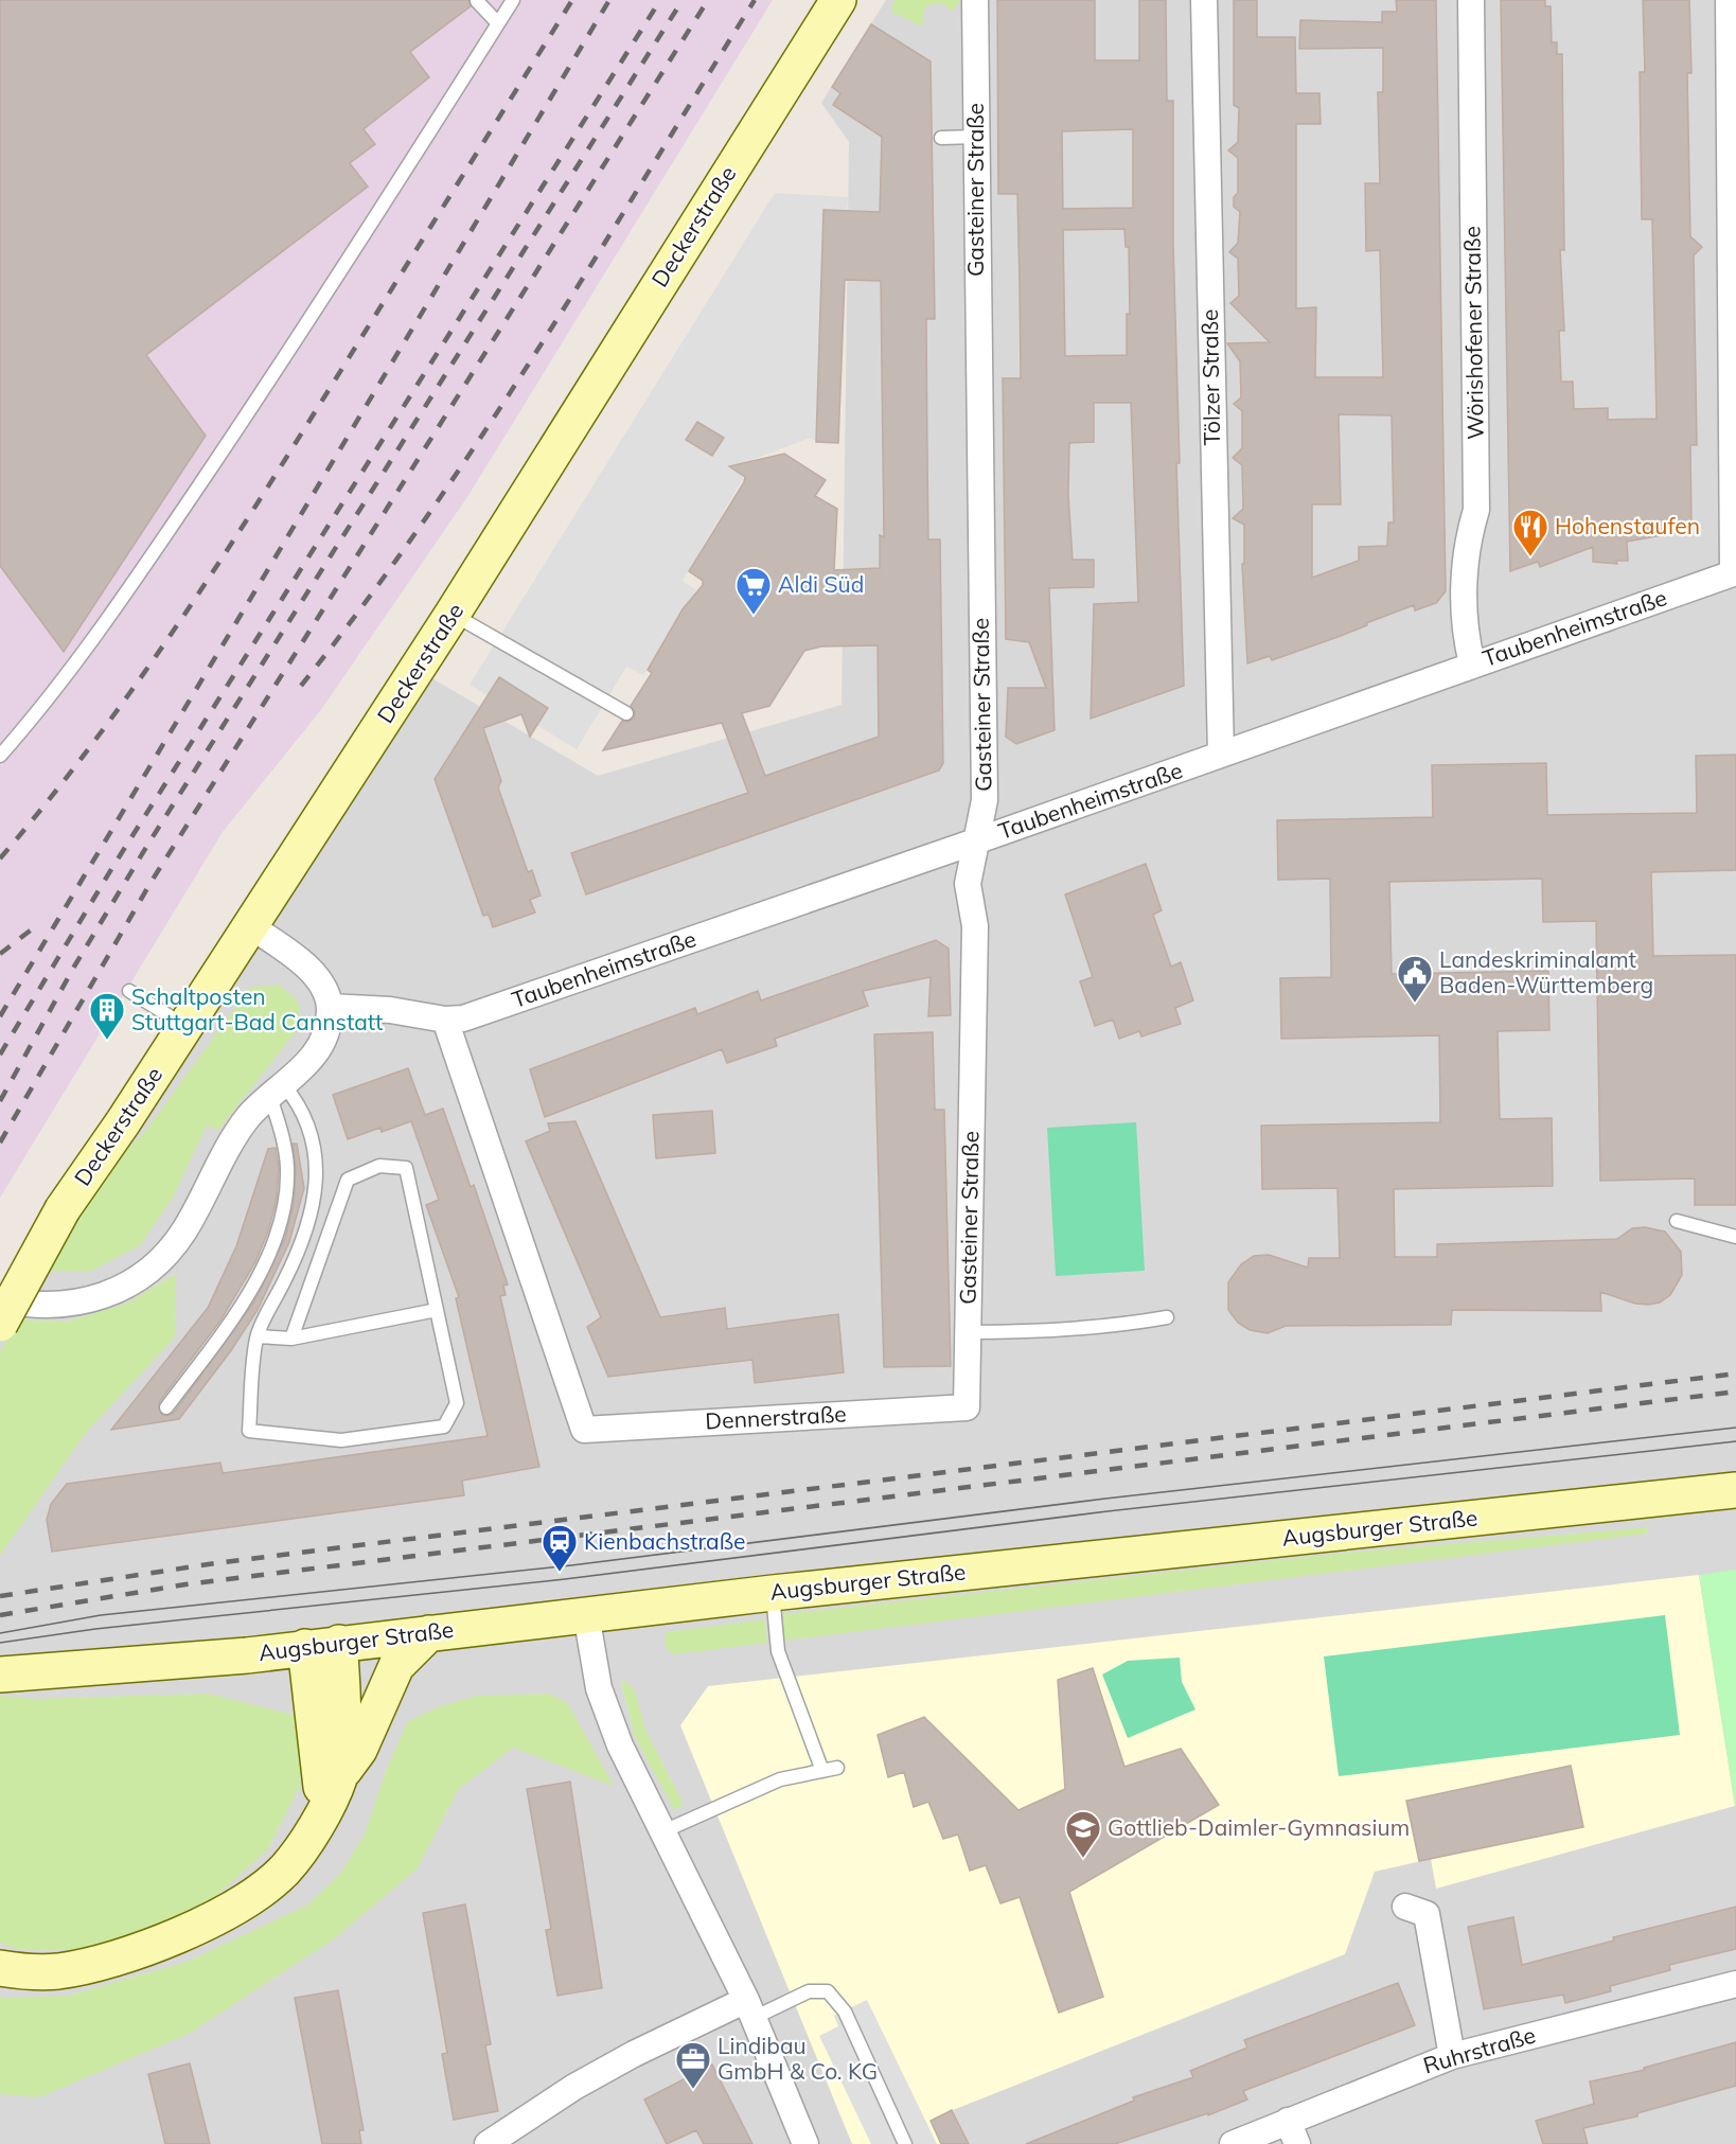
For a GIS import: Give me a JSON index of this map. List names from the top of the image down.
{
  "streets": {
    "street": [
      "Gasteiner Straße",
      "Deckerstraße",
      "Wörishofener Straße",
      "Tölzer Straße",
      "Taubenheimstraße",
      "Dennerstraße",
      "Augsburger Straße",
      "Ruhrstraße"
    ]
  },
  "crossings": [
    ["Gasteiner Straße", "Taubenheimstraße"],
    ["Gasteiner Straße", "Dennerstraße"],
    ["Wörishofener Straße", "Taubenheimstraße"],
    ["Tölzer Straße", "Taubenheimstraße"],
    ["Taubenheimstraße", "Dennerstraße"]
  ],
  "places": {
    "restaurant": ["Hohenstaufen"],
    "supermarket": ["Aldi Süd"],
    "public building": ["Landeskriminalamt Baden-Württemberg"],
    "building": ["Schaltposten Stuttgart-Bad Cannstatt"],
    "station": ["Kienbachstraße"],
    "school or university": ["Gottlieb-Daimler-Gymnasium"],
    "office": ["Lindibau GmbH & Co. KG"]
  }
}
